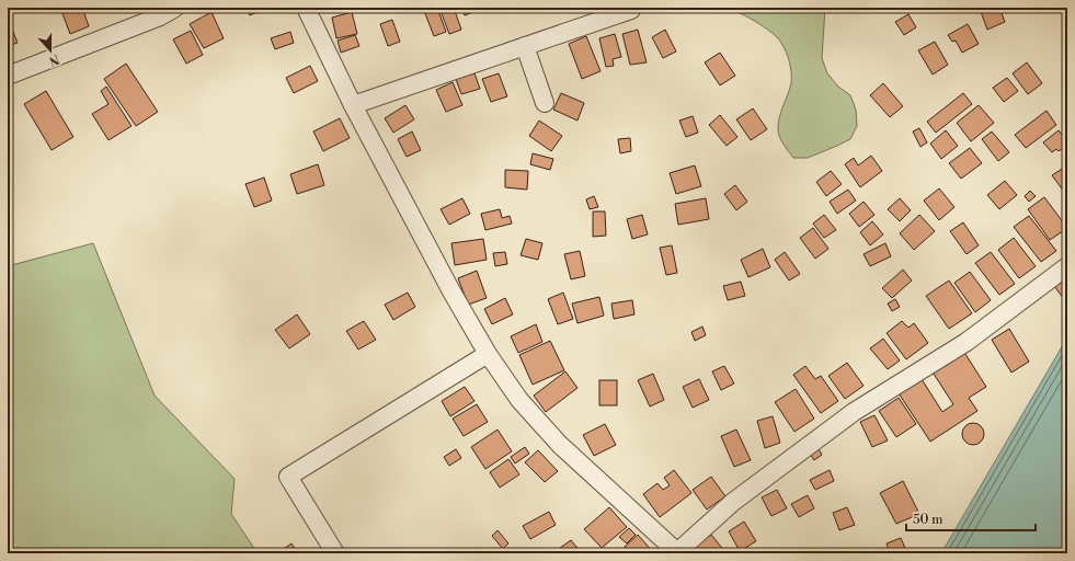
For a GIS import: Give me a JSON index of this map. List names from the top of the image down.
{
  "scale_bar": "50 m",
  "north": "bottom"
}
